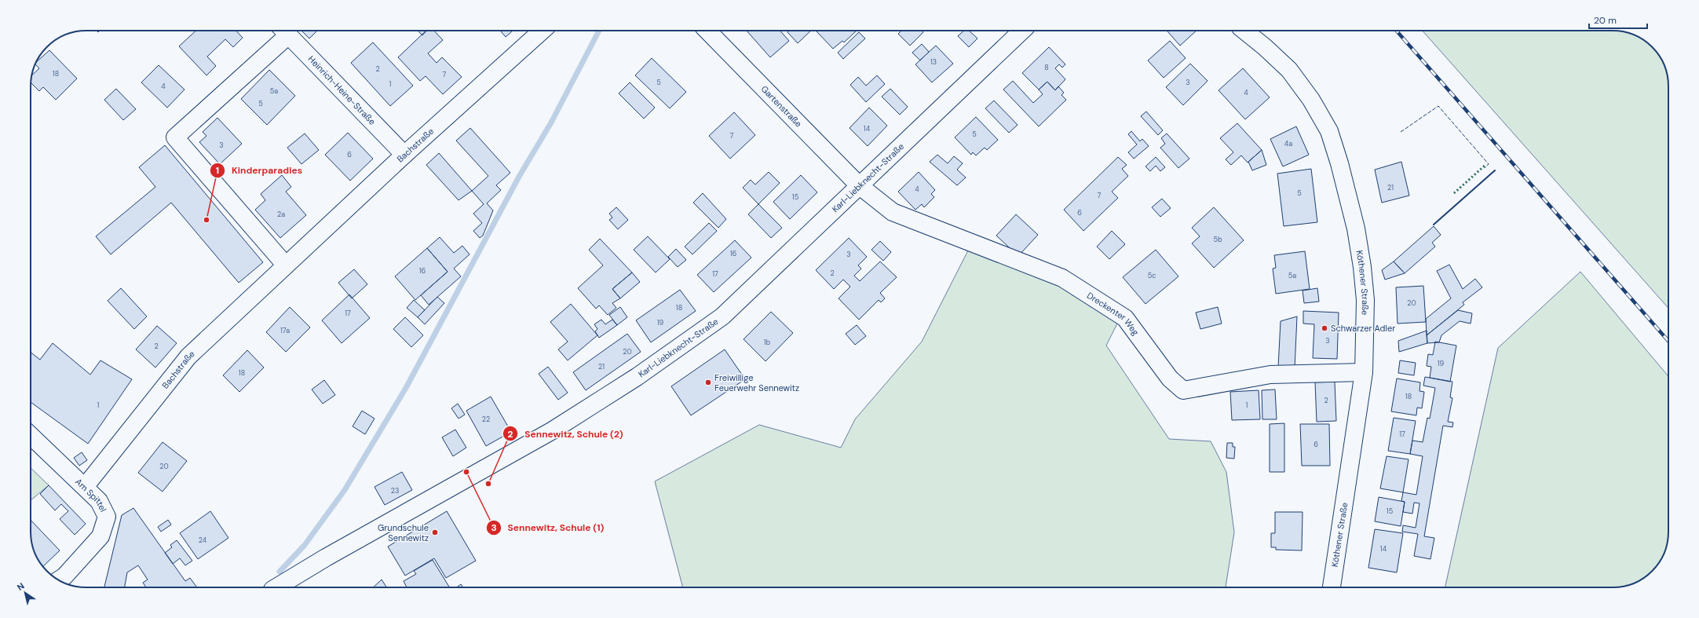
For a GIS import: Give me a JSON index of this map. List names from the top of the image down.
{
  "streets": {
    "street": [
      "Heinrich-Heine-Straße",
      "Gartenstraße",
      "Bachstraße",
      "Karl-Liebknecht-Straße",
      "Köthener Straße",
      "Dreckenter Weg",
      "Am Spittel"
    ]
  },
  "crossings": [
    ["Heinrich-Heine-Straße", "Bachstraße"],
    ["Gartenstraße", "Karl-Liebknecht-Straße"],
    ["Gartenstraße", "Dreckenter Weg"],
    ["Bachstraße", "Am Spittel"],
    ["Karl-Liebknecht-Straße", "Dreckenter Weg"],
    ["Köthener Straße", "Dreckenter Weg"]
  ],
  "places": [
    "Kinderparadies",
    "Schwarzer Adler",
    "Freiwillige Feuerwehr Sennewitz",
    "Sennewitz, Schule (1)",
    "Sennewitz, Schule (2)",
    "Grundschule Sennewitz"
  ],
  "house_numbers": [
    "13",
    "8",
    "2",
    "18",
    "7",
    "5",
    "3",
    "1",
    "4",
    "5a",
    "4",
    "5",
    "14",
    "5",
    "7",
    "4a",
    "3",
    "6",
    "21",
    "4",
    "5",
    "7",
    "15",
    "6",
    "2a",
    "5b",
    "16",
    "3",
    "16",
    "2",
    "17",
    "5c",
    "5a",
    "20",
    "18",
    "17",
    "19",
    "17a",
    "3",
    "1b",
    "2",
    "20",
    "19",
    "21",
    "18",
    "18",
    "2",
    "1",
    "1",
    "22",
    "17",
    "6",
    "20",
    "23",
    "15",
    "24",
    "14"
  ],
  "scale_bar": "20 m",
  "north": "top left"
}
